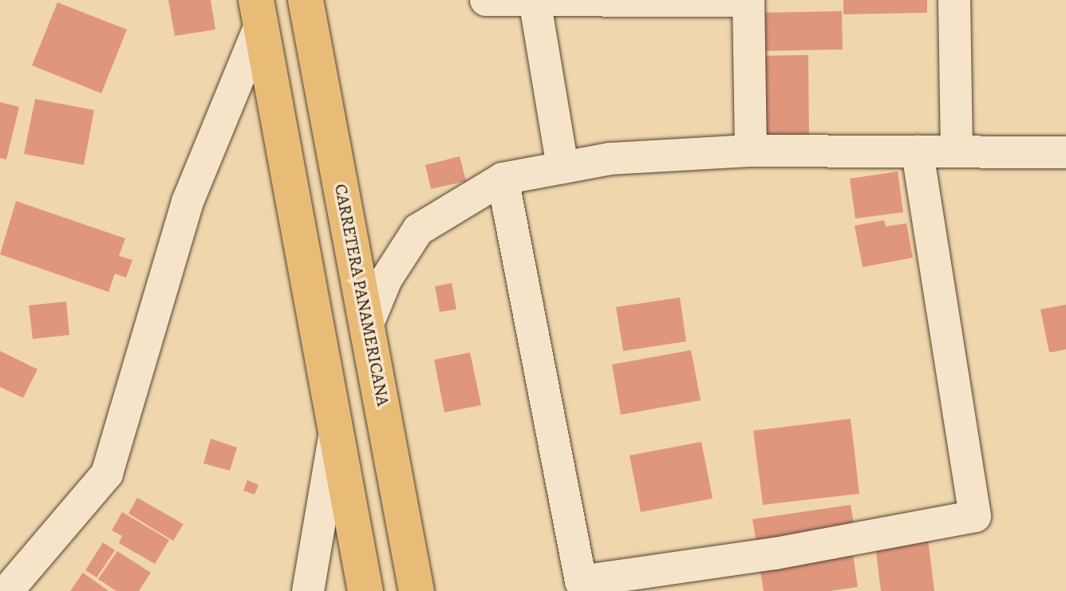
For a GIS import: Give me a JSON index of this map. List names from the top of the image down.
{
  "streets": {
    "highway": ["CARRETERA PANAMERICANA"]
  }
}
